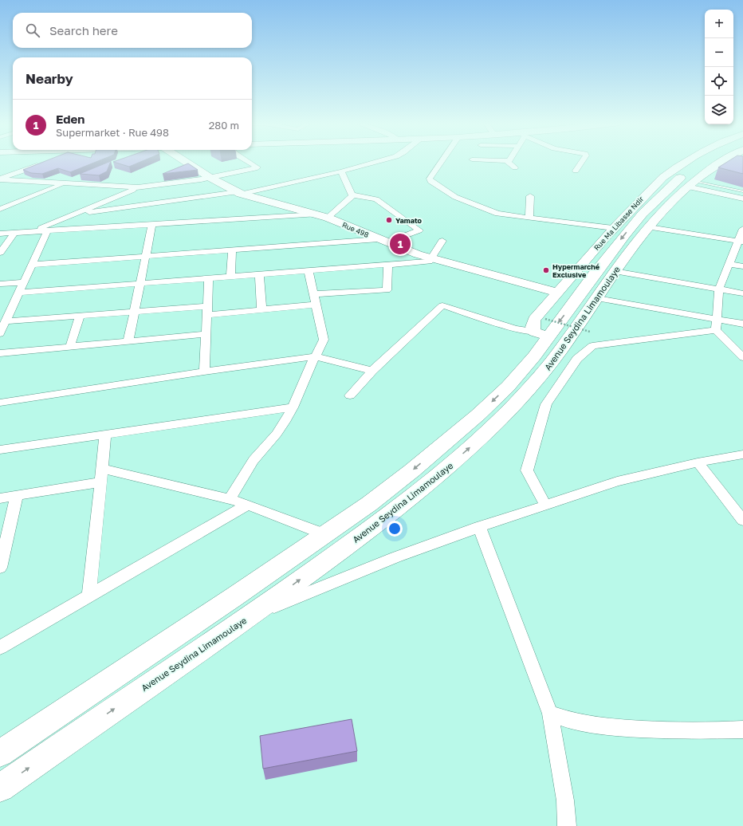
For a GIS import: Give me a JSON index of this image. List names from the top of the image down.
{
  "streets": {
    "highway": ["Avenue Seydina Limamoulaye"],
    "street": ["Rue Ma Libasse Ndir", "Rue 498"]
  },
  "crossings": [
    ["Rue Ma Libasse Ndir", "Rue 498"],
    ["Rue Ma Libasse Ndir", "Avenue Seydina Limamoulaye"]
  ],
  "places": ["Yamato", "Hypermarché Exclusive"],
  "page": {
    "map_buttons": ["+", "−"],
    "search": "Search here",
    "heading": "Nearby",
    "list": [
      {
        "mark": "1",
        "name": "Eden",
        "note": "Supermarket · Rue 498",
        "value": "280 m"
      }
    ],
    "pins": "1"
  }
}
